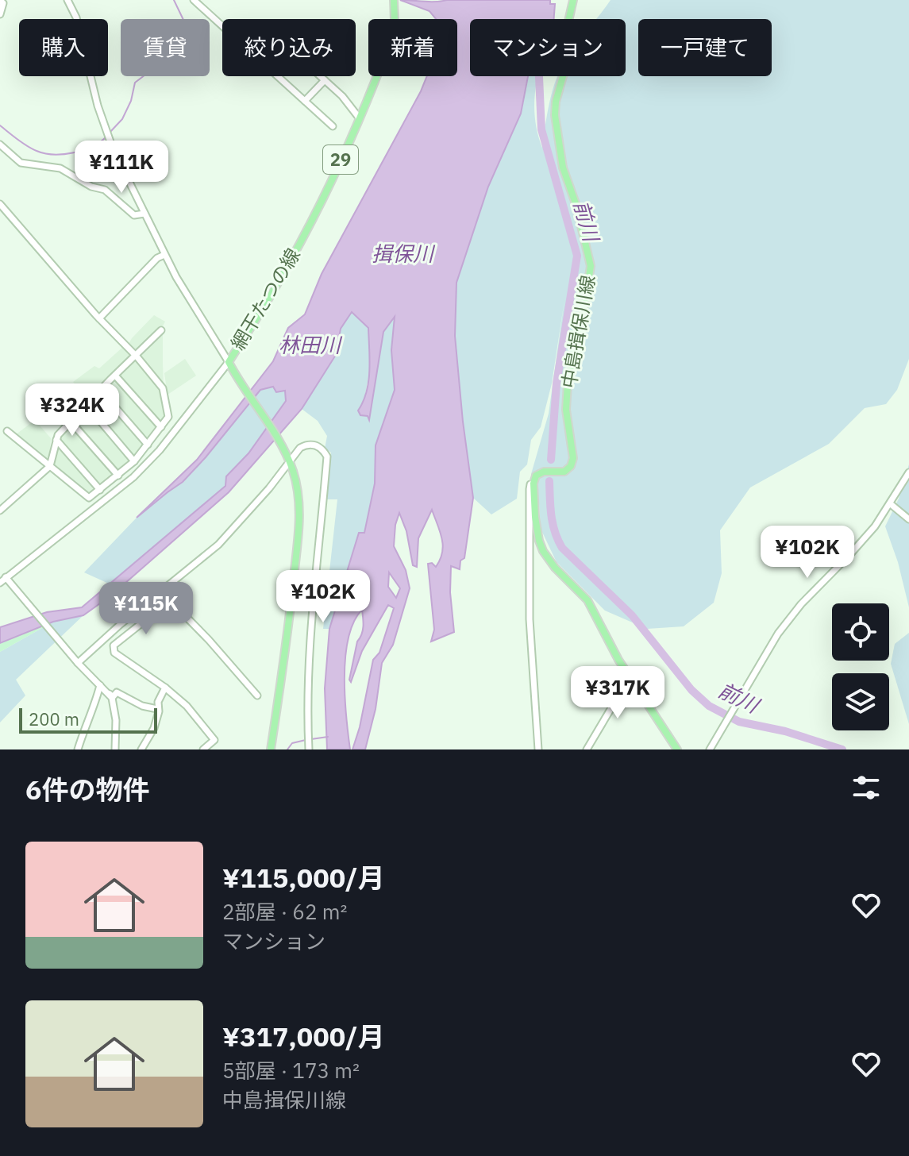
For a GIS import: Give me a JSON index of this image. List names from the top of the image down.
{
  "streets": {
    "main road": ["29", "網干たつの線", "中島揖保川線"]
  },
  "water": ["前川", "揖保川", "林田川"],
  "scale_bar": "200 m",
  "page": {
    "chip": [
      "購入",
      "賃貸",
      "絞り込み",
      "新着",
      "マンション",
      "一戸建て"
    ],
    "price": [
      "¥111K",
      "¥324K",
      "¥102K",
      "¥102K",
      "¥115K",
      "¥317K"
    ],
    "scale": "200 m",
    "heading": "6件の物件",
    "list": [
      {
        "name": "¥115,000/月",
        "note": "2部屋 · 62 m² · マンション"
      },
      {
        "name": "¥317,000/月",
        "note": "5部屋 · 173 m² · 中島揖保川線"
      }
    ]
  }
}
